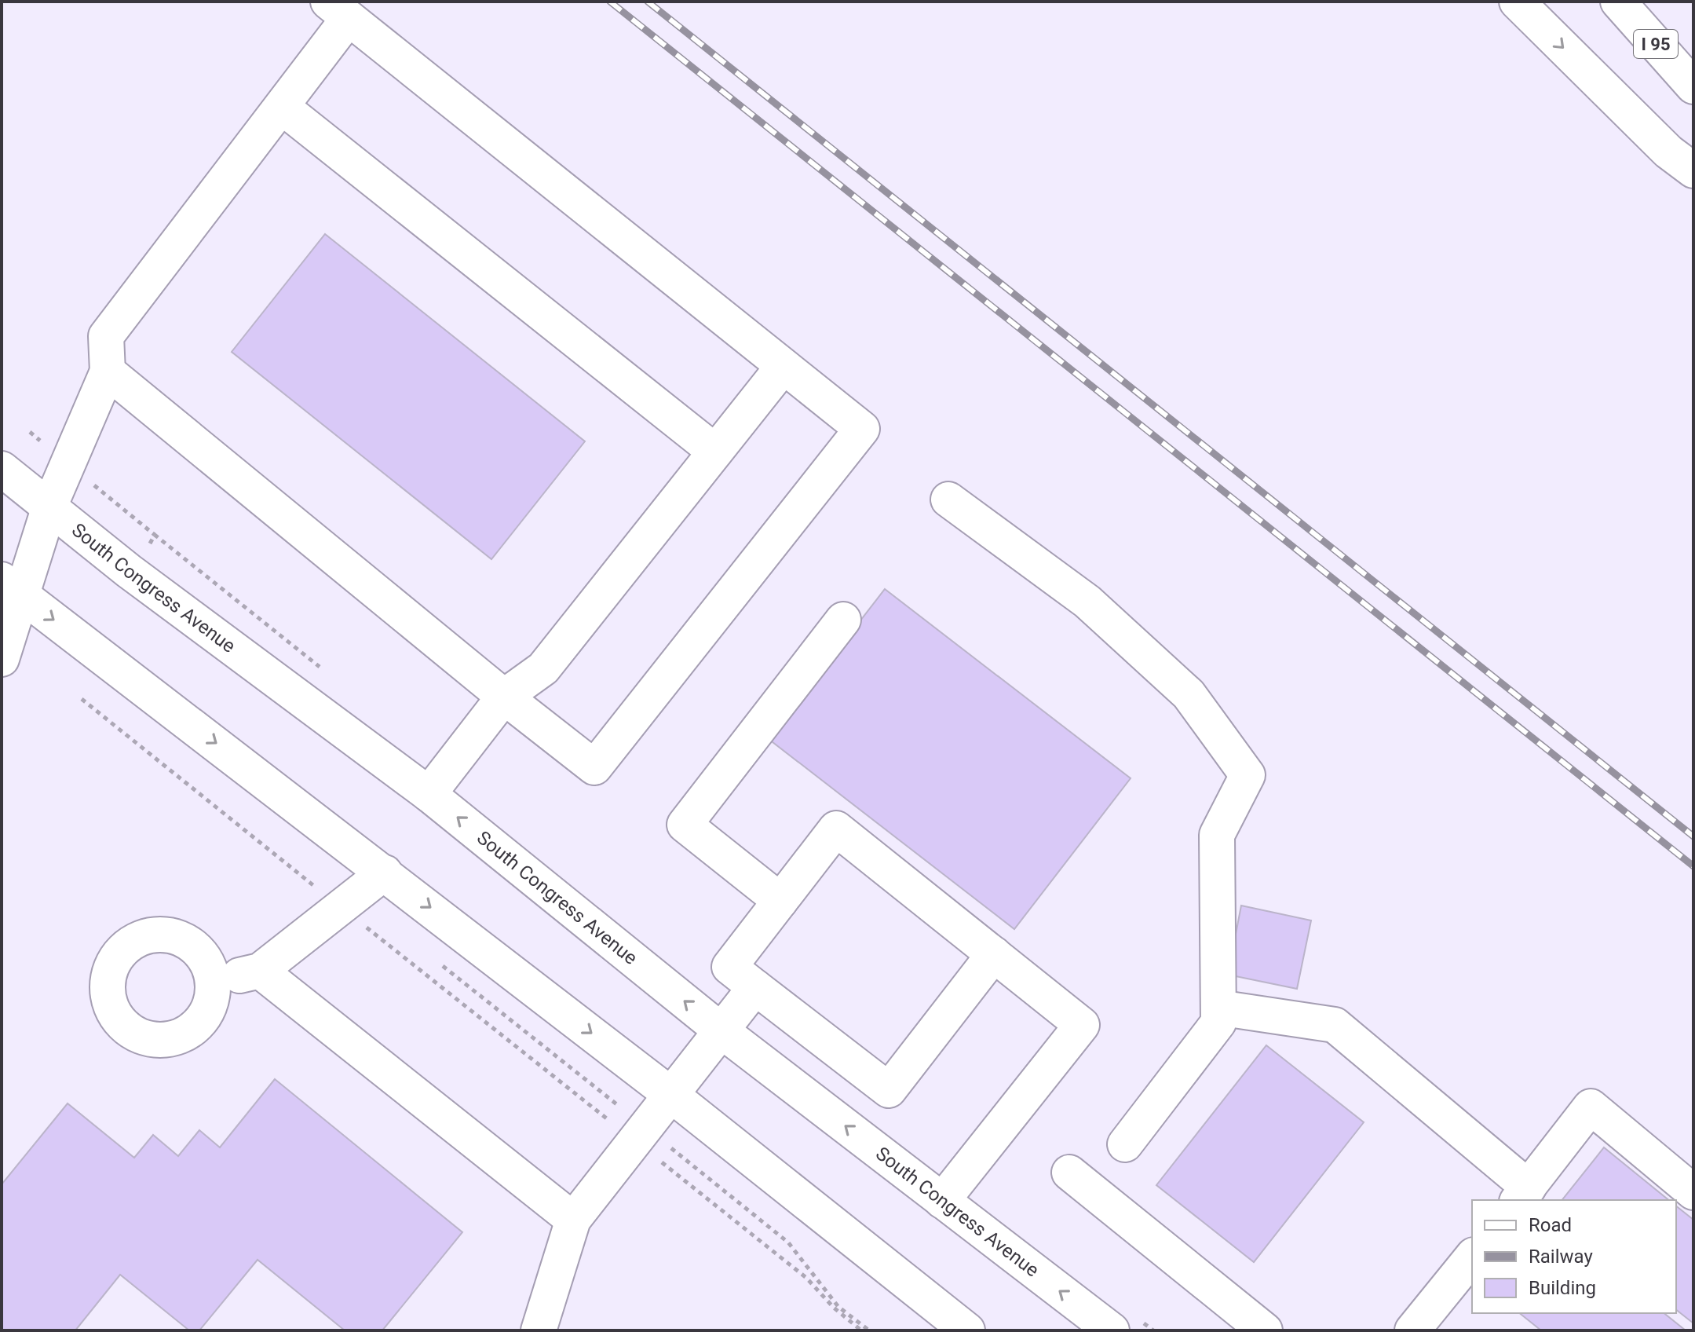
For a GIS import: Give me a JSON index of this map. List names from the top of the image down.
{
  "streets": {
    "main road": ["I 95", "South Congress Avenue"]
  },
  "legend": ["Road", "Railway", "Building"]
}
